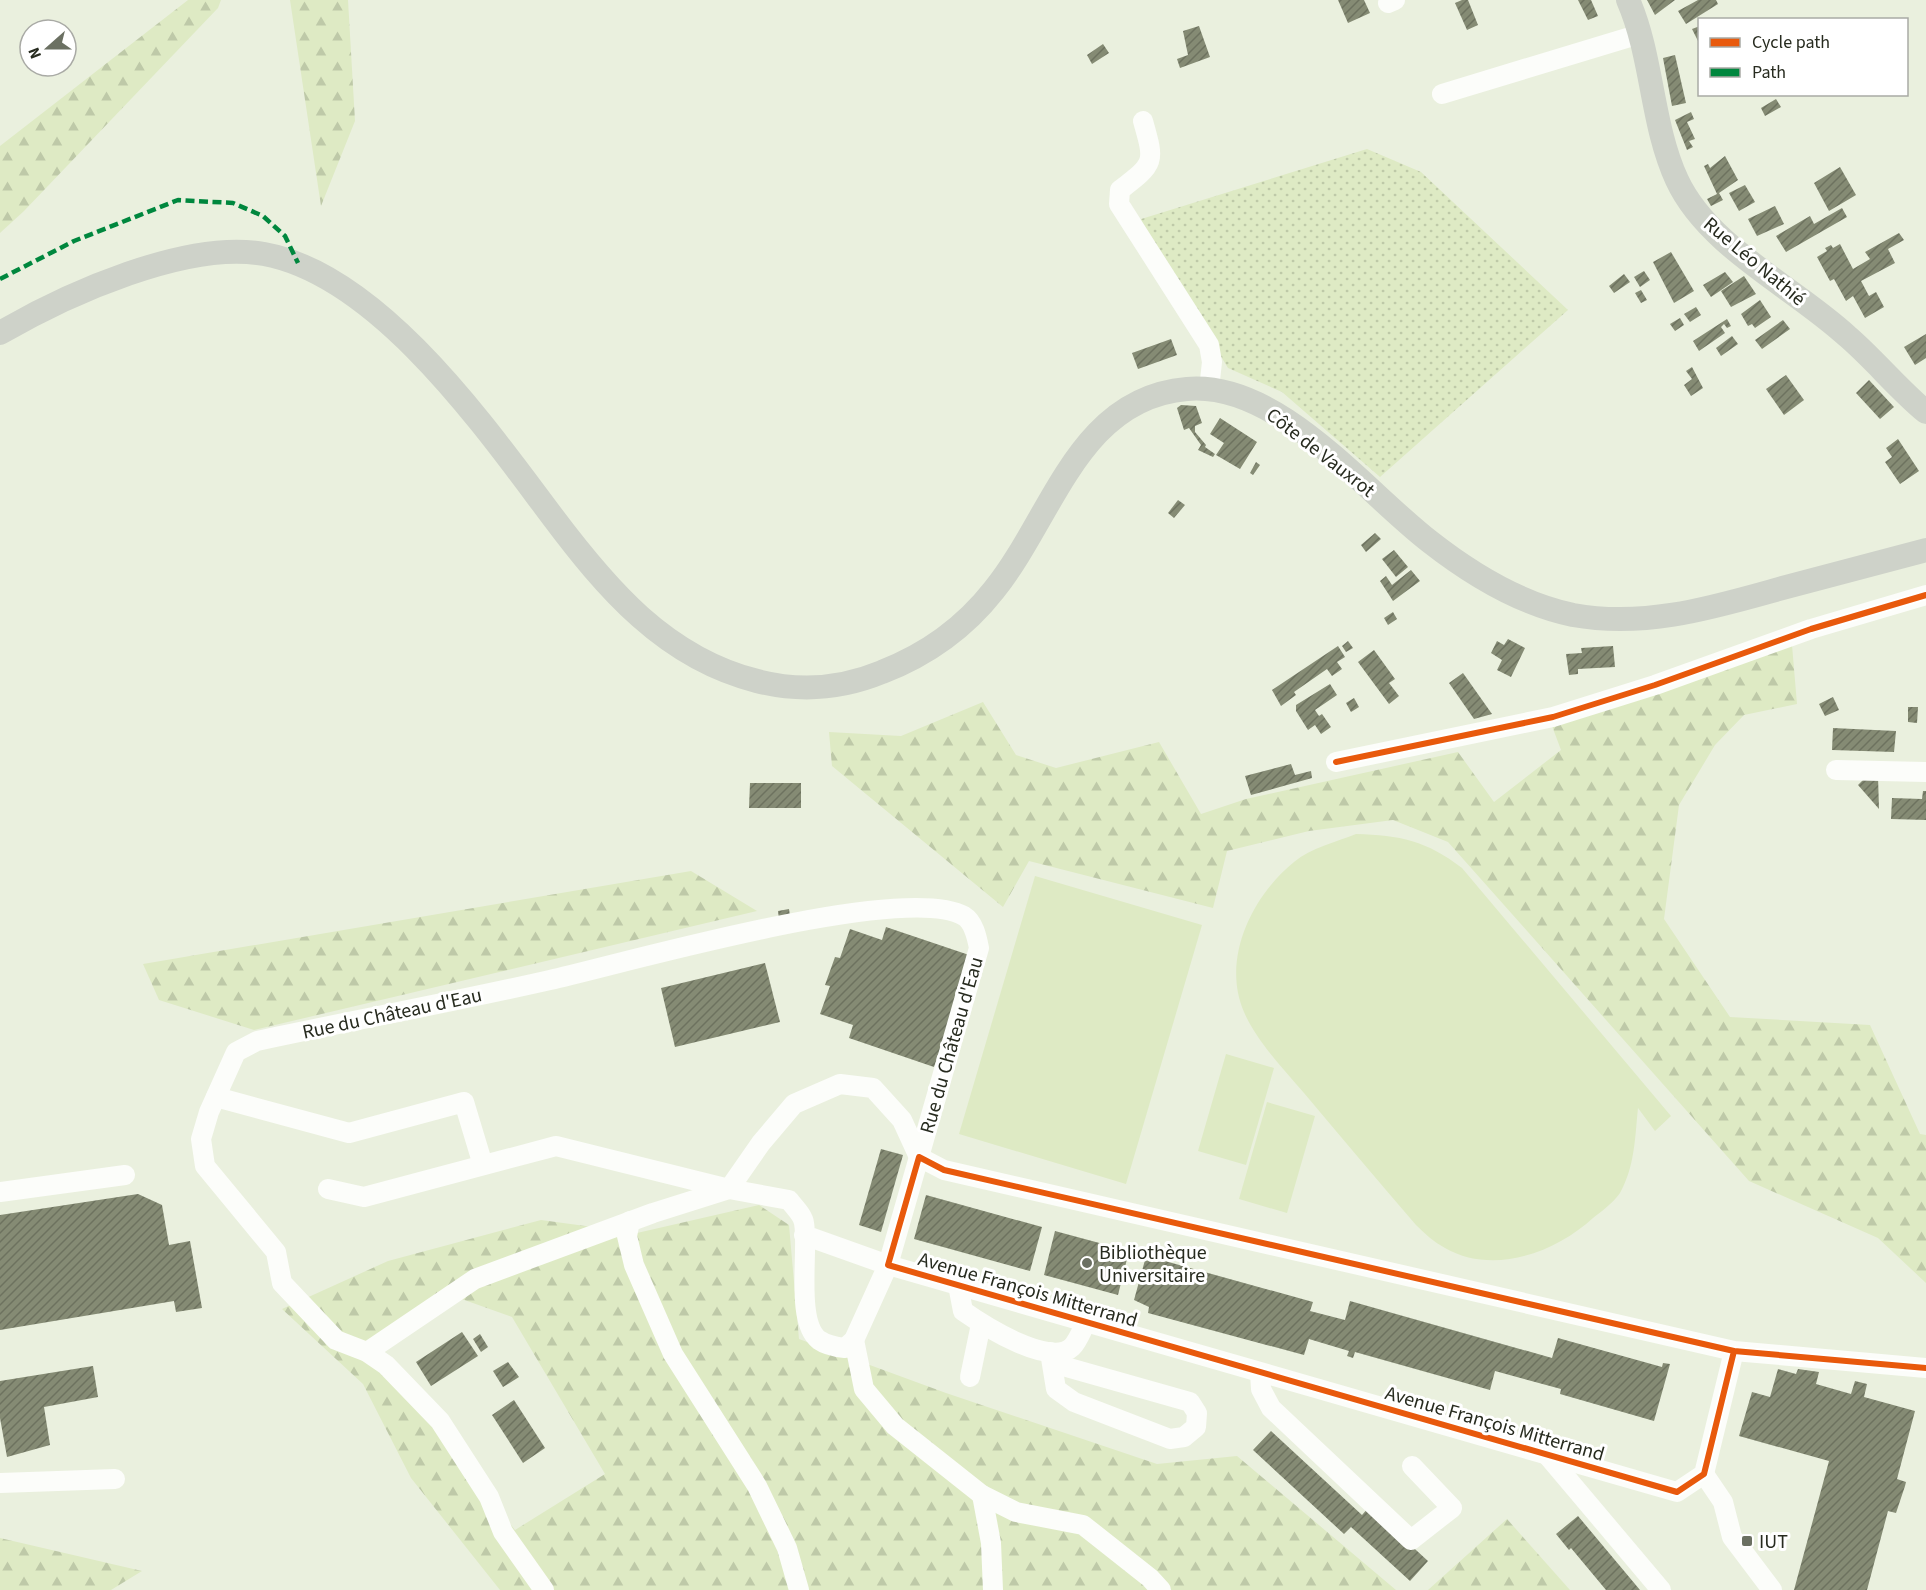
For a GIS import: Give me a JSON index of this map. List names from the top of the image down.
{
  "streets": {
    "main road": ["Rue Léo Nathié", "Côte de Vauxrot"],
    "street": ["Rue du Château d'Eau", "Avenue François Mitterrand"]
  },
  "crossings": [
    ["Rue du Château d'Eau", "Avenue François Mitterrand"]
  ],
  "places": {
    "other": ["Bibliothèque Universitaire"],
    "transit": ["IUT"]
  },
  "legend": ["Cycle path", "Path"],
  "north": "left"
}
